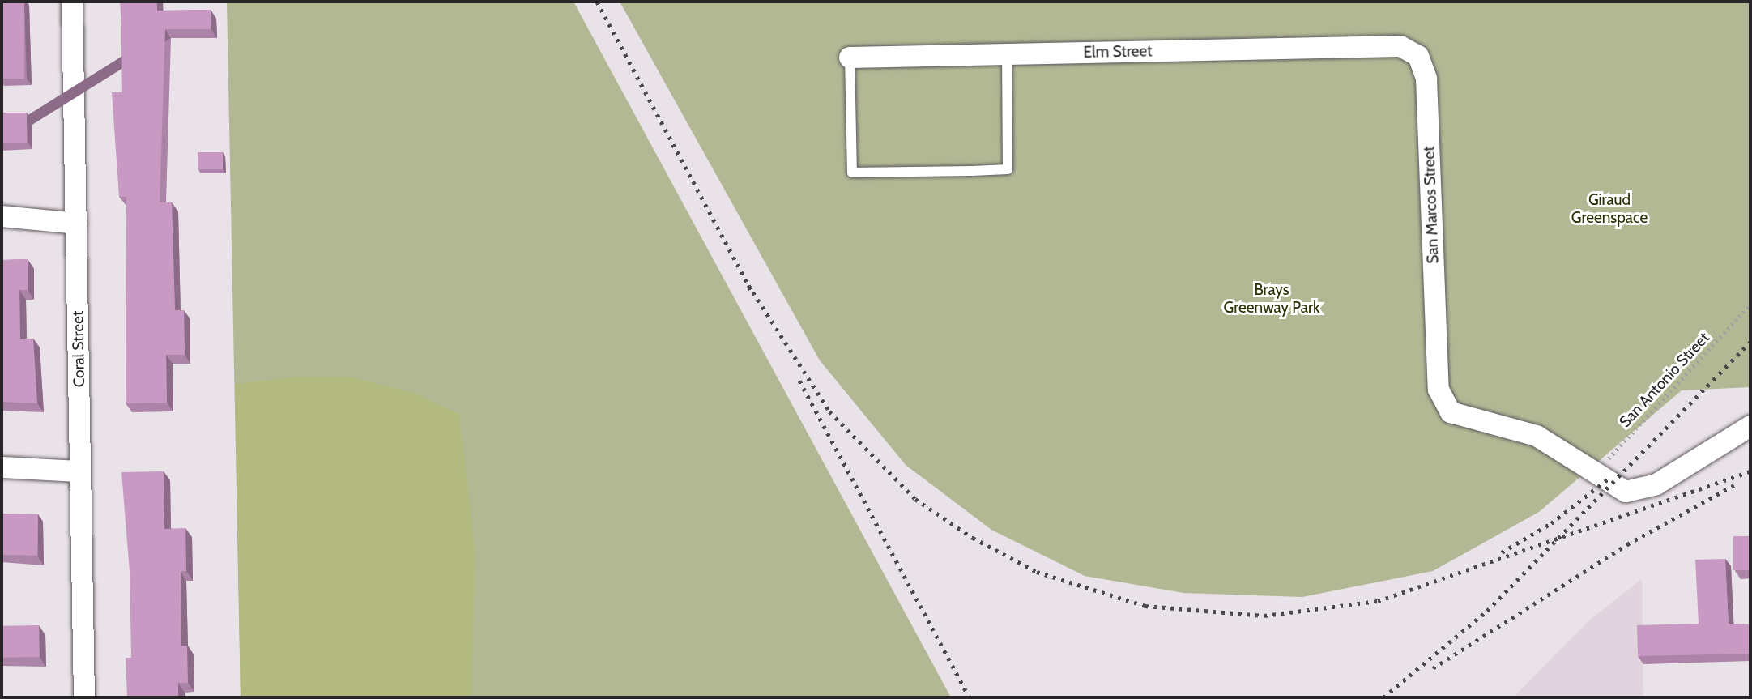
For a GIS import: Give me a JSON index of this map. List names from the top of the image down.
{
  "streets": {
    "street": ["Elm Street", "San Marcos Street", "Coral Street"],
    "path": ["San Antonio Street"]
  },
  "crossings": [
    ["Elm Street", "San Marcos Street"],
    ["San Marcos Street", "San Antonio Street"]
  ],
  "parks": ["Giraud Greenspace", "Brays Greenway Park"]
}
